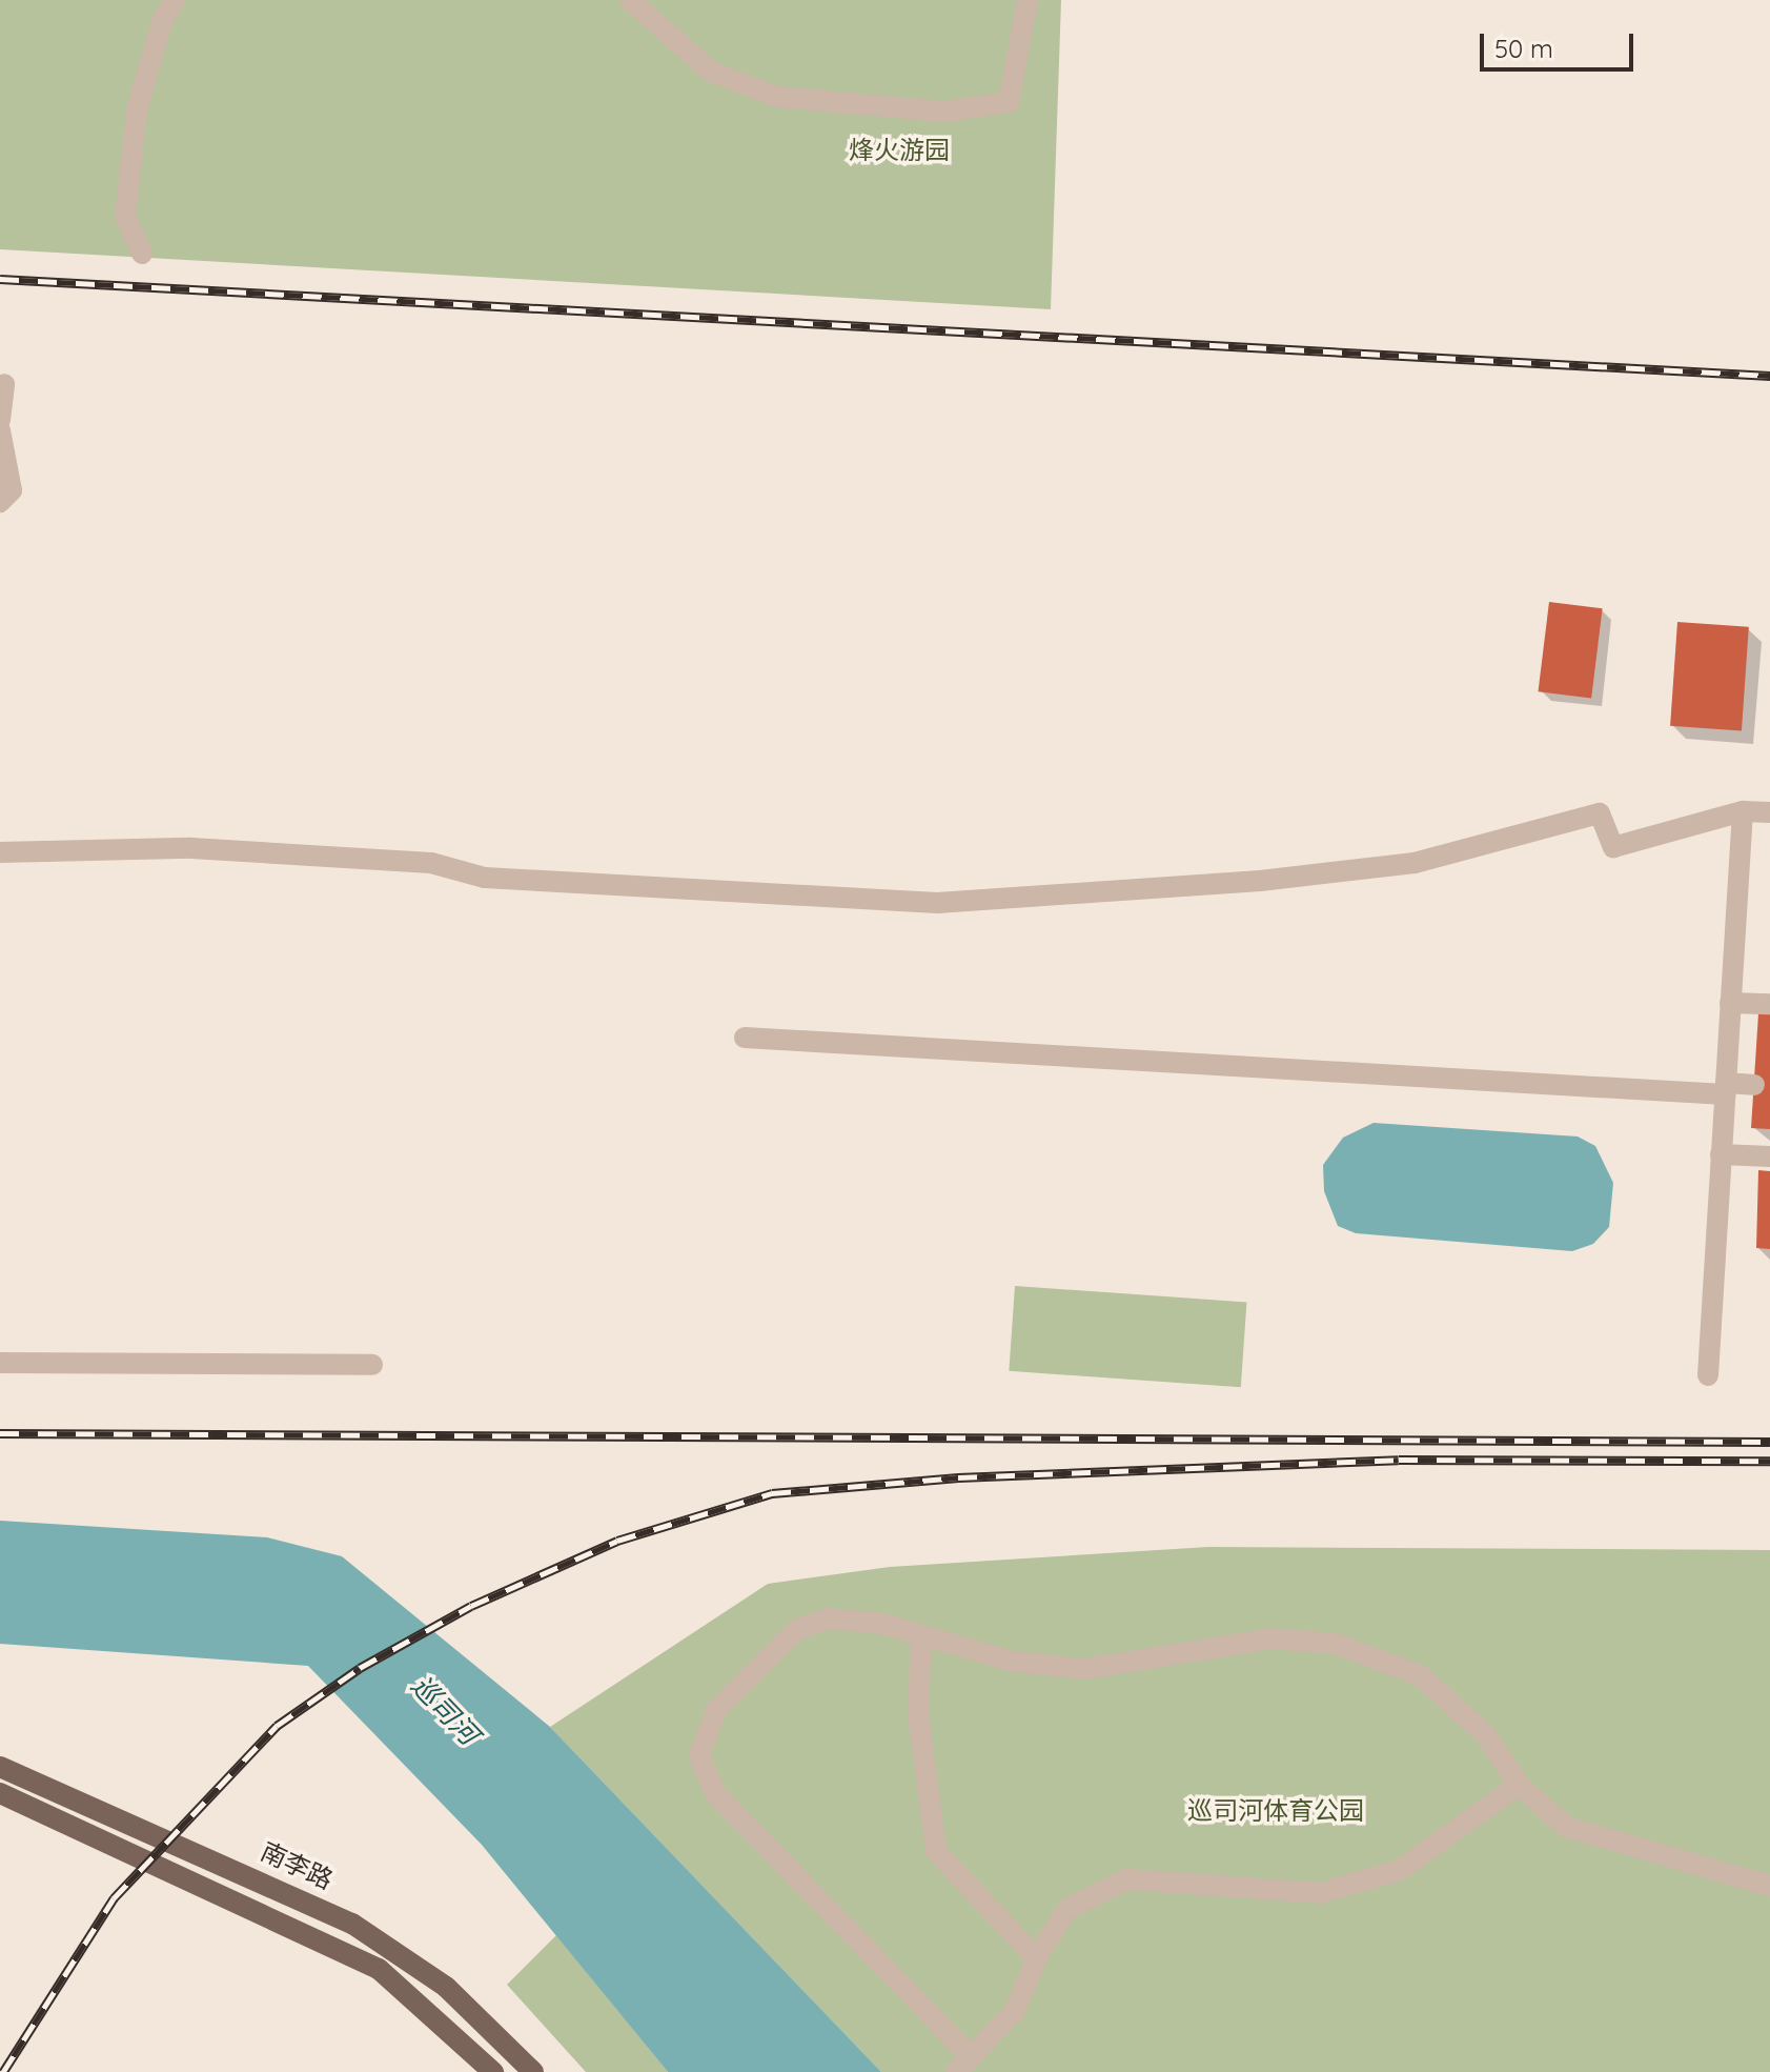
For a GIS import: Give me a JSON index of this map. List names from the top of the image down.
{
  "streets": {
    "main road": ["南李路"]
  },
  "water": ["巡司河"],
  "parks": ["烽火游园", "巡司河体育公园"],
  "scale_bar": "50 m"
}
